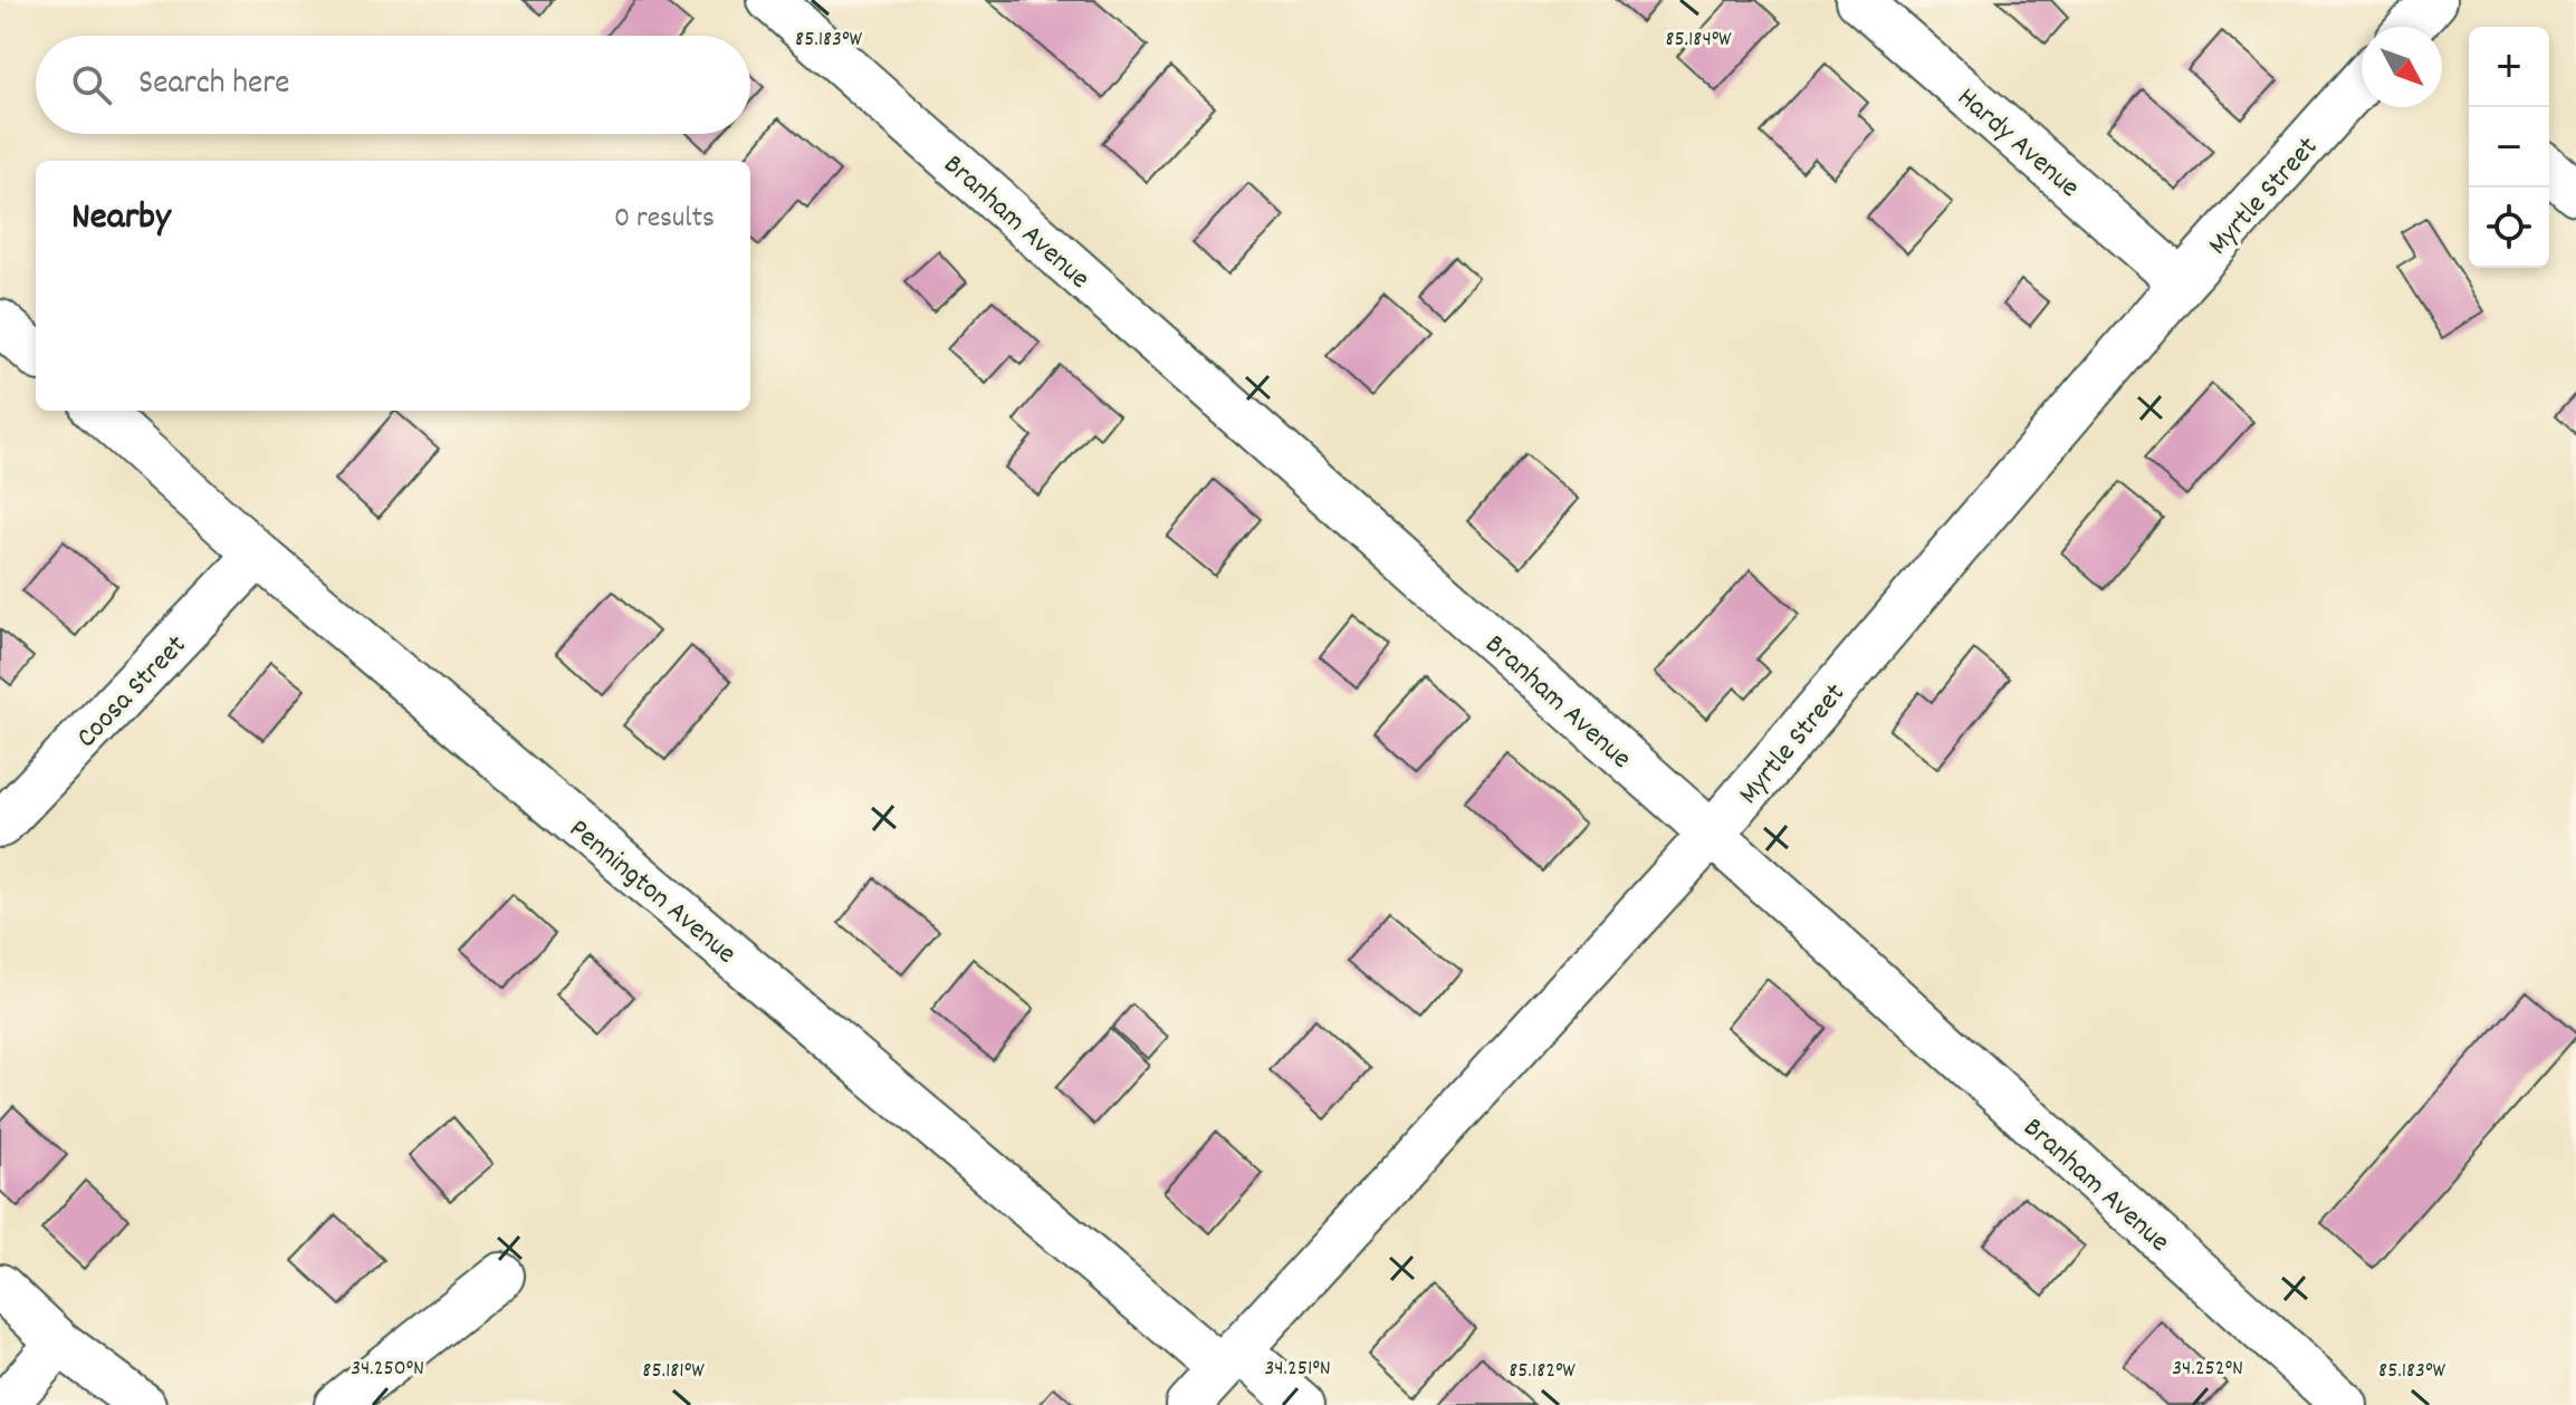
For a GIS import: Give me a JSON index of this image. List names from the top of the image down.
{
  "streets": {
    "street": [
      "Hardy Avenue",
      "Myrtle Street",
      "Branham Avenue",
      "Coosa Street",
      "Pennington Avenue"
    ]
  },
  "crossings": [
    ["Hardy Avenue", "Myrtle Street"],
    ["Myrtle Street", "Branham Avenue"],
    ["Myrtle Street", "Pennington Avenue"],
    ["Coosa Street", "Pennington Avenue"]
  ],
  "north": "bottom right",
  "page": {
    "map_buttons": ["+", "−"],
    "search": "Search here",
    "heading": ["Nearby", "0 results"]
  },
  "coordinates": [
    "85.183°W",
    "85.184°W",
    "34.250°N",
    "34.251°N",
    "34.252°N",
    "85.181°W",
    "85.182°W"
  ]
}
